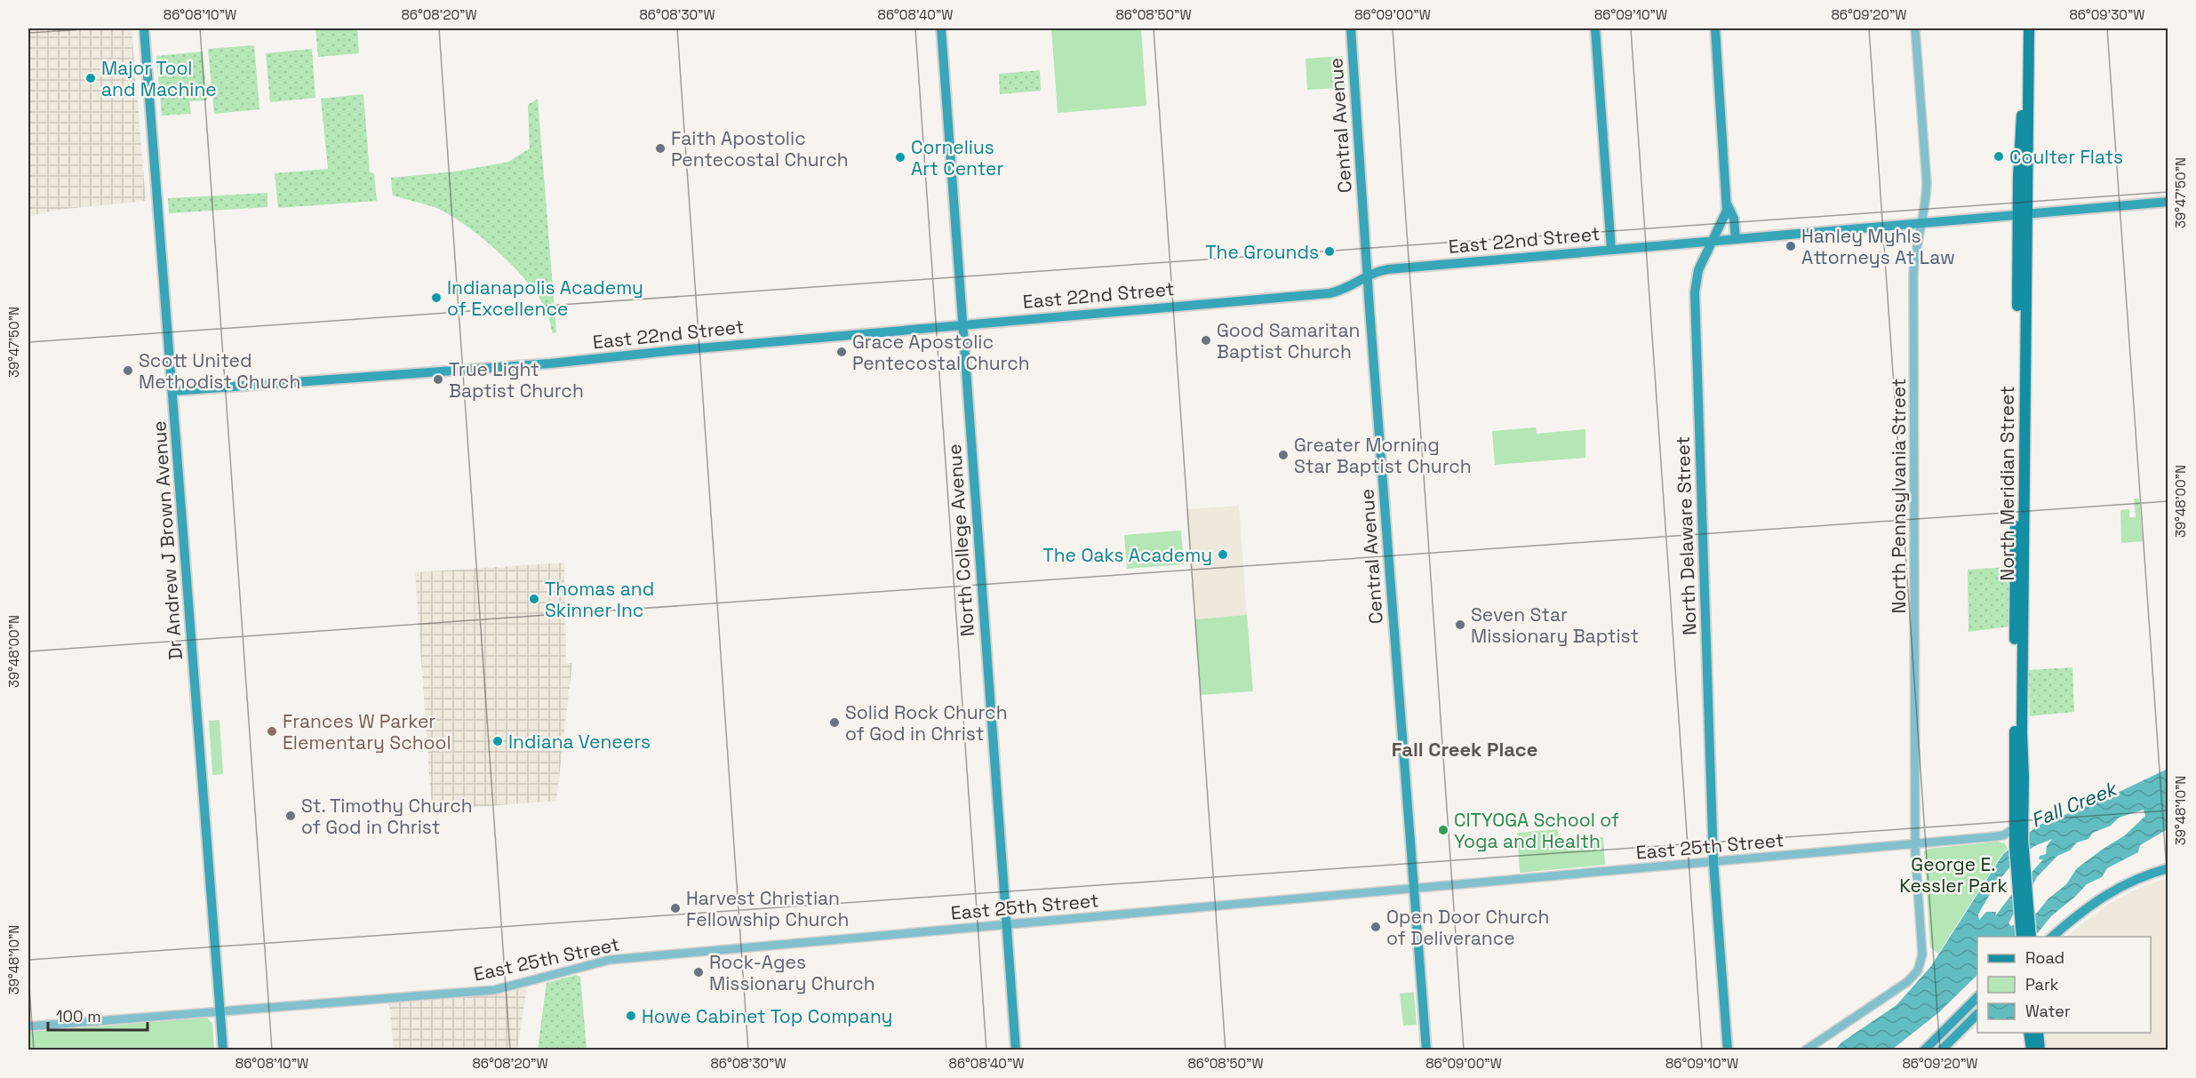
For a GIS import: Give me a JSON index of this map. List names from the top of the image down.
{
  "streets": {
    "main road": [
      "Central Avenue",
      "East 22nd Street",
      "North Meridian Street",
      "North Delaware Street",
      "Dr Andrew J Brown Avenue",
      "North College Avenue"
    ],
    "street": ["North Pennsylvania Street", "East 25th Street"]
  },
  "crossings": [
    ["Central Avenue", "East 22nd Street"],
    ["Central Avenue", "East 25th Street"],
    ["East 22nd Street", "North Meridian Street"],
    ["East 22nd Street", "North Pennsylvania Street"],
    ["East 22nd Street", "North Delaware Street"],
    ["East 22nd Street", "Dr Andrew J Brown Avenue"],
    ["East 22nd Street", "North College Avenue"],
    ["North Meridian Street", "East 25th Street"],
    ["North Pennsylvania Street", "East 25th Street"],
    ["North Delaware Street", "East 25th Street"],
    ["Dr Andrew J Brown Avenue", "East 25th Street"],
    ["North College Avenue", "East 25th Street"]
  ],
  "districts": ["Fall Creek Place"],
  "water": ["Fall Creek"],
  "parks": ["George E. Kessler Park"],
  "places": [
    "Major Tool and Machine",
    "Faith Apostolic Pentecostal Church",
    "Coulter Flats",
    "Cornelius Art Center",
    "Hanley Myhls Attorneys At Law",
    "The Grounds",
    "Indianapolis Academy of Excellence",
    "Good Samaritan Baptist Church",
    "Grace Apostolic Pentecostal Church",
    "Scott United Methodist Church",
    "True Light Baptist Church",
    "Greater Morning Star Baptist Church",
    "The Oaks Academy",
    "Thomas and Skinner Inc",
    "Seven Star Missionary Baptist",
    "Solid Rock Church of God in Christ",
    "Frances W Parker Elementary School",
    "Indiana Veneers",
    "St. Timothy Church of God in Christ",
    "CITYOGA School of Yoga and Health",
    "Harvest Christian Fellowship Church",
    "Open Door Church of Deliverance",
    "Rock-Ages Missionary Church",
    "Howe Cabinet Top Company"
  ],
  "legend": ["Road", "Park", "Water"],
  "scale_bar": "100 m",
  "coordinates": [
    "86°08'10\"W",
    "86°08'20\"W",
    "86°08'30\"W",
    "86°08'40\"W",
    "86°08'50\"W",
    "86°09'00\"W",
    "86°09'10\"W",
    "86°09'20\"W",
    "86°09'30\"W",
    "39°47'50\"N",
    "39°48'00\"N",
    "39°48'10\"N"
  ]
}
